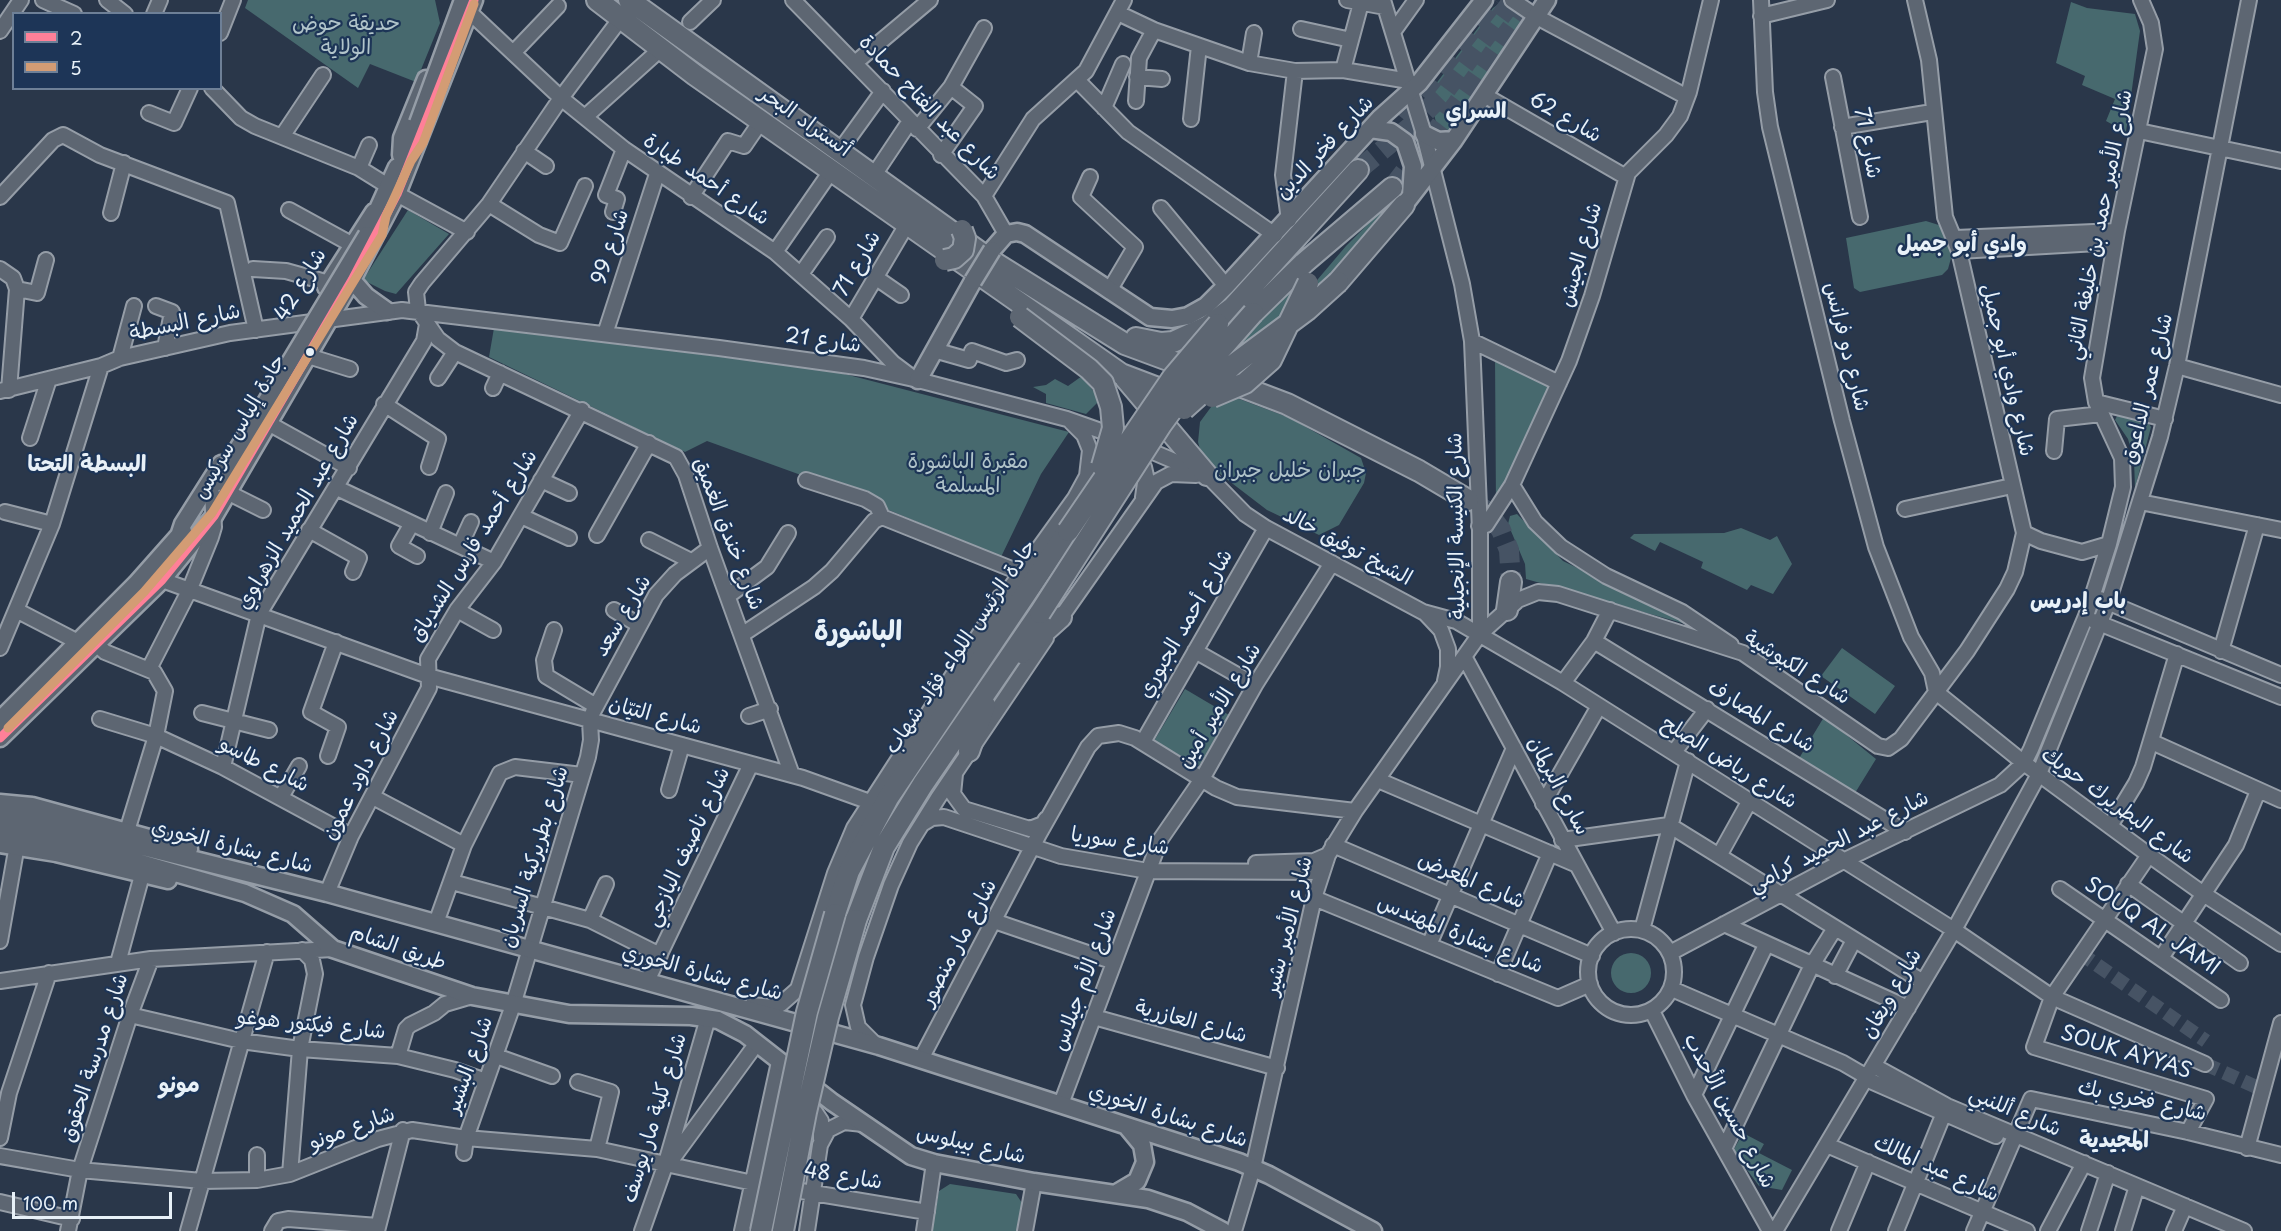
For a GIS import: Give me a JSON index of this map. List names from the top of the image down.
{
  "streets": {
    "highway": ["أتستراد البحر", "جادة الرئيس اللواء فؤاد شهاب"],
    "main road": [
      "شارع فخر الدين",
      "شارع 42",
      "جادة إلياس سركيس",
      "شارع بشارة الخوري",
      "طريق الشام",
      "شارع بيبلوس"
    ],
    "street": [
      "شارع عبد الفتاح حمادة",
      "شارع 62",
      "شارع 71",
      "شارع أحمد طبارة",
      "شارع الأمير حمد بن خليفة الثاني",
      "شارع 99",
      "شارع الجيش",
      "شارع البسطة",
      "شارع 21",
      "شارع دو فرانس",
      "شارع وادي أبو جميل",
      "شارع عمر الداعوق",
      "شارع عبد الحميد الزهراوي",
      "شارع الكنيسة الإنجيلية",
      "شارع خندق الغميق",
      "شارع أحمد فارس الشدياق",
      "الشيخ توفيق خالد",
      "شارع سعد",
      "شارع أحمد الجبوري",
      "شارع الكبوشية",
      "شارع الأمير أمين",
      "شارع التيّان",
      "شارع المصارف",
      "شارع رياض الصلح",
      "شارع طاسو",
      "شارع داود عمون",
      "سارع البرلمان",
      "شارع البطريرك حويك",
      "شارع سوريا",
      "شارع عبد الحميد كرامي",
      "شارع ناصيف اليازجي",
      "شارع بطريركية السريان",
      "شارع المعرض",
      "شارع الأمير بشير",
      "SOUQ AL JAMI",
      "شارع بشارة المهندس",
      "شارع مار منصور",
      "شارع الأم جيلاس",
      "شارع ويغان",
      "شارع العازرية",
      "شارع فيكتور هوغو",
      "SOUK AYYAS",
      "شارع مدرسة الحقوق",
      "شارع البشير",
      "شارع فخري بك",
      "شارع حسين الأحدب",
      "شارع أللنبي",
      "شارع كلية مار يوسف",
      "شارع مونو",
      "شارع عبد المالك",
      "شارع 48"
    ]
  },
  "crossings": [
    ["شارع 62", "شارع الجيش"],
    ["شارع 71", "شارع أحمد طبارة"],
    ["شارع فخر الدين", "شارع الكنيسة الإنجيلية"],
    ["شارع فخر الدين", "جادة الرئيس اللواء فؤاد شهاب"],
    ["شارع أحمد طبارة", "شارع 99"],
    ["شارع أحمد طبارة", "شارع 21"],
    ["شارع أحمد طبارة", "جادة إلياس سركيس"],
    ["شارع 99", "شارع 21"],
    ["شارع الجيش", "شارع الكنيسة الإنجيلية"],
    ["شارع 42", "شارع البسطة"],
    ["شارع 42", "جادة إلياس سركيس"],
    ["شارع البسطة", "شارع 21"],
    ["شارع البسطة", "جادة إلياس سركيس"],
    ["شارع البسطة", "شارع خندق الغميق"],
    ["شارع 21", "شارع خندق الغميق"],
    ["شارع 21", "الشيخ توفيق خالد"],
    ["شارع دو فرانس", "شارع وادي أبو جميل"],
    ["شارع دو فرانس", "شارع الكبوشية"],
    ["شارع دو فرانس", "شارع البطريرك حويك"],
    ["شارع وادي أبو جميل", "شارع الكبوشية"],
    ["شارع وادي أبو جميل", "شارع البطريرك حويك"],
    ["شارع عمر الداعوق", "شارع البطريرك حويك"],
    ["شارع عمر الداعوق", "شارع ويغان"],
    ["جادة إلياس سركيس", "شارع التيّان"],
    ["شارع عبد الحميد الزهراوي", "شارع خندق الغميق"],
    ["شارع عبد الحميد الزهراوي", "شارع التيّان"],
    ["شارع عبد الحميد الزهراوي", "شارع طاسو"],
    ["شارع الكنيسة الإنجيلية", "الشيخ توفيق خالد"],
    ["شارع الكنيسة الإنجيلية", "شارع الكبوشية"],
    ["شارع الكنيسة الإنجيلية", "شارع رياض الصلح"],
    ["شارع الكنيسة الإنجيلية", "شارع الأمير بشير"],
    ["شارع خندق الغميق", "شارع أحمد فارس الشدياق"],
    ["شارع خندق الغميق", "شارع سعد"],
    ["شارع خندق الغميق", "شارع التيّان"],
    ["شارع أحمد فارس الشدياق", "شارع التيّان"],
    ["شارع أحمد فارس الشدياق", "شارع داود عمون"],
    ["الشيخ توفيق خالد", "شارع أحمد الجبوري"],
    ["الشيخ توفيق خالد", "شارع الكبوشية"],
    ["الشيخ توفيق خالد", "شارع الأمير أمين"],
    ["الشيخ توفيق خالد", "شارع رياض الصلح"],
    ["الشيخ توفيق خالد", "شارع الأمير بشير"],
    ["شارع سعد", "شارع التيّان"],
    ["شارع سعد", "شارع بطريركية السريان"],
    ["شارع أحمد الجبوري", "شارع مار منصور"],
    ["شارع الكبوشية", "شارع رياض الصلح"],
    ["شارع الكبوشية", "شارع البطريرك حويك"],
    ["شارع الكبوشية", "شارع الأمير بشير"],
    ["شارع الأمير أمين", "شارع سوريا"],
    ["شارع الأمير أمين", "شارع الأم جيلاس"],
    ["شارع التيّان", "شارع داود عمون"],
    ["شارع التيّان", "شارع ناصيف اليازجي"],
    ["شارع التيّان", "شارع بطريركية السريان"],
    ["شارع المصارف", "شارع عبد الحميد كرامي"],
    ["شارع رياض الصلح", "شارع عبد الحميد كرامي"],
    ["شارع رياض الصلح", "شارع الأمير بشير"],
    ["شارع رياض الصلح", "شارع ويغان"],
    ["شارع رياض الصلح", "SOUK AYYAS"],
    ["شارع طاسو", "شارع داود عمون"],
    ["شارع داود عمون", "شارع بشارة الخوري"],
    ["سارع البرلمان", "شارع عبد الحميد كرامي"],
    ["سارع البرلمان", "شارع المعرض"],
    ["سارع البرلمان", "شارع الأمير بشير"],
    ["سارع البرلمان", "شارع بشارة المهندس"],
    ["سارع البرلمان", "شارع حسين الأحدب"],
    ["سارع البرلمان", "شارع أللنبي"],
    ["شارع البطريرك حويك", "شارع عبد الحميد كرامي"],
    ["شارع البطريرك حويك", "شارع ويغان"],
    ["شارع سوريا", "شارع المعرض"],
    ["شارع سوريا", "شارع الأمير بشير"],
    ["شارع سوريا", "شارع مار منصور"],
    ["شارع سوريا", "شارع الأم جيلاس"],
    ["شارع عبد الحميد كرامي", "شارع المعرض"],
    ["شارع عبد الحميد كرامي", "شارع بشارة المهندس"],
    ["شارع عبد الحميد كرامي", "شارع حسين الأحدب"],
    ["شارع عبد الحميد كرامي", "شارع أللنبي"],
    ["شارع بشارة الخوري", "شارع ناصيف اليازجي"],
    ["شارع بشارة الخوري", "شارع بطريركية السريان"],
    ["شارع بشارة الخوري", "شارع الأمير بشير"],
    ["شارع بشارة الخوري", "شارع مار منصور"],
    ["شارع بشارة الخوري", "طريق الشام"],
    ["شارع بشارة الخوري", "شارع الأم جيلاس"],
    ["شارع بطريركية السريان", "طريق الشام"],
    ["شارع بطريركية السريان", "شارع البشير"],
    ["شارع المعرض", "شارع الأمير بشير"],
    ["شارع المعرض", "شارع بشارة المهندس"],
    ["شارع المعرض", "شارع حسين الأحدب"],
    ["شارع المعرض", "شارع أللنبي"],
    ["شارع الأمير بشير", "شارع بشارة المهندس"],
    ["شارع الأمير بشير", "شارع العازرية"],
    ["شارع بشارة المهندس", "شارع حسين الأحدب"],
    ["شارع بشارة المهندس", "شارع أللنبي"],
    ["طريق الشام", "شارع مدرسة الحقوق"],
    ["طريق الشام", "شارع البشير"],
    ["طريق الشام", "شارع كلية مار يوسف"],
    ["طريق الشام", "شارع بيبلوس"],
    ["شارع الأم جيلاس", "شارع العازرية"],
    ["شارع ويغان", "شارع أللنبي"],
    ["شارع ويغان", "شارع عبد المالك"],
    ["شارع فيكتور هوغو", "شارع مدرسة الحقوق"],
    ["شارع فيكتور هوغو", "شارع البشير"],
    ["SOUK AYYAS", "شارع فخري بك"],
    ["شارع مدرسة الحقوق", "شارع مونو"],
    ["شارع البشير", "شارع مونو"],
    ["شارع فخري بك", "شارع أللنبي"],
    ["شارع حسين الأحدب", "شارع أللنبي"],
    ["شارع كلية مار يوسف", "شارع مونو"],
    ["شارع كلية مار يوسف", "شارع بيبلوس"],
    ["شارع مونو", "شارع 48"]
  ],
  "districts": [
    "السراي",
    "وادي أبو جميل",
    "البسطة التحتا",
    "باب إدريس",
    "الباشورة",
    "مونو",
    "المجيدية"
  ],
  "parks": ["حديقة حوض الولاية", "مقبرة الباشورة المسلمة", "جبران خليل جبران"],
  "lines": ["transit line 2", "transit line 5"],
  "legend": ["2", "5"],
  "scale_bar": "100 m"
}
